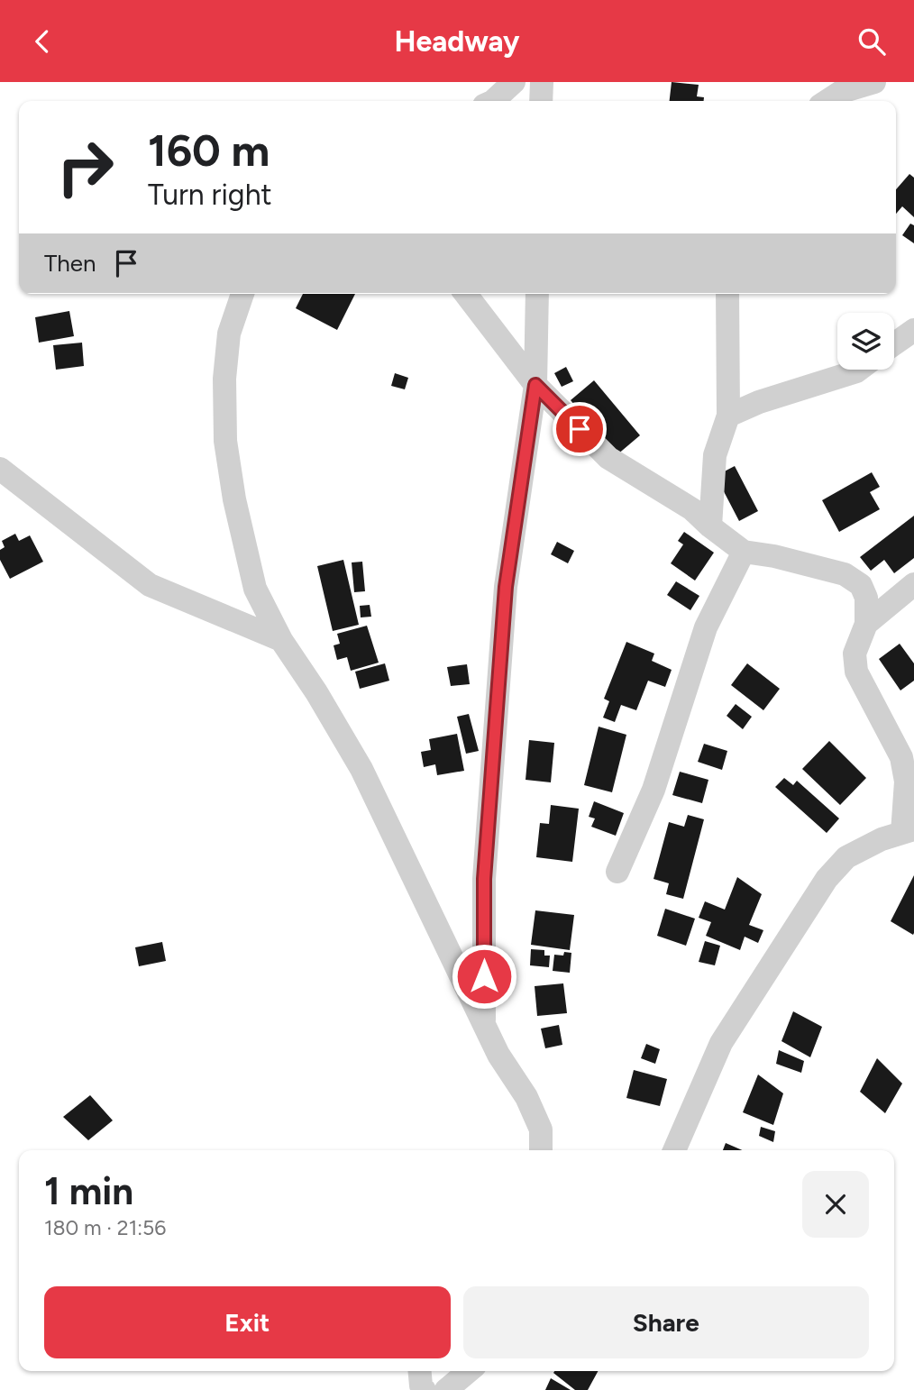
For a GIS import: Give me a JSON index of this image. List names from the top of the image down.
{
  "page": {
    "header": "Headway",
    "turn": ["160 m", "Turn right"],
    "then": "Then",
    "heading": ["1 min", "180 m · 21:56"],
    "buttons": ["Exit", "Share"]
  }
}
